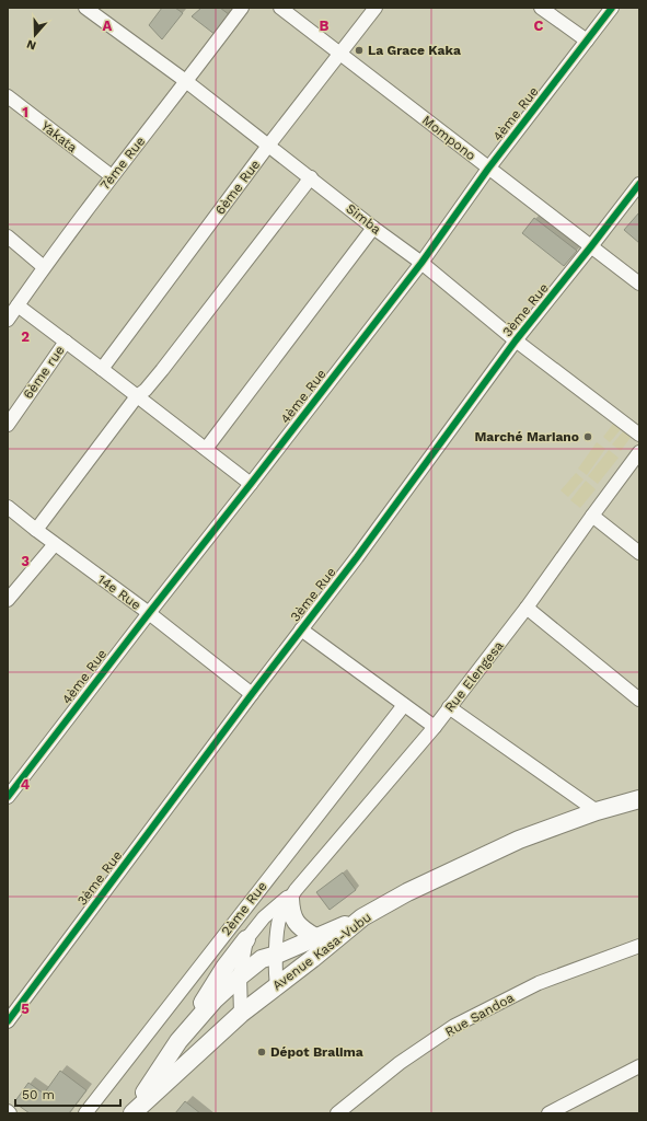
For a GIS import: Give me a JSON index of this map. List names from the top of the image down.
{
  "streets": {
    "main road": ["Avenue Kasa-Vubu"],
    "street": [
      "4ème Rue",
      "Yakata",
      "Mompono",
      "7ème Rue",
      "6ème Rue",
      "Simba",
      "3ème Rue",
      "6ème rue",
      "14e Rue",
      "Rue Elengesa",
      "2ème Rue",
      "Rue Sandoa"
    ]
  },
  "crossings": [
    ["4ème Rue", "Mompono"],
    ["4ème Rue", "Simba"],
    ["4ème Rue", "14e Rue"],
    ["Yakata", "7ème Rue"],
    ["Mompono", "6ème Rue"],
    ["Mompono", "3ème Rue"],
    ["7ème Rue", "Simba"],
    ["6ème Rue", "Simba"],
    ["Simba", "3ème Rue"],
    ["3ème Rue", "14e Rue"]
  ],
  "places": ["La Grace Kaka", "Marché Mariano", "Dépot Bralima"],
  "scale_bar": "50 m",
  "north": "bottom",
  "grid": {
    "columns": ["A", "B", "C"],
    "rows": [
      "1",
      "2",
      "3",
      "4",
      "5"
    ]
  }
}
